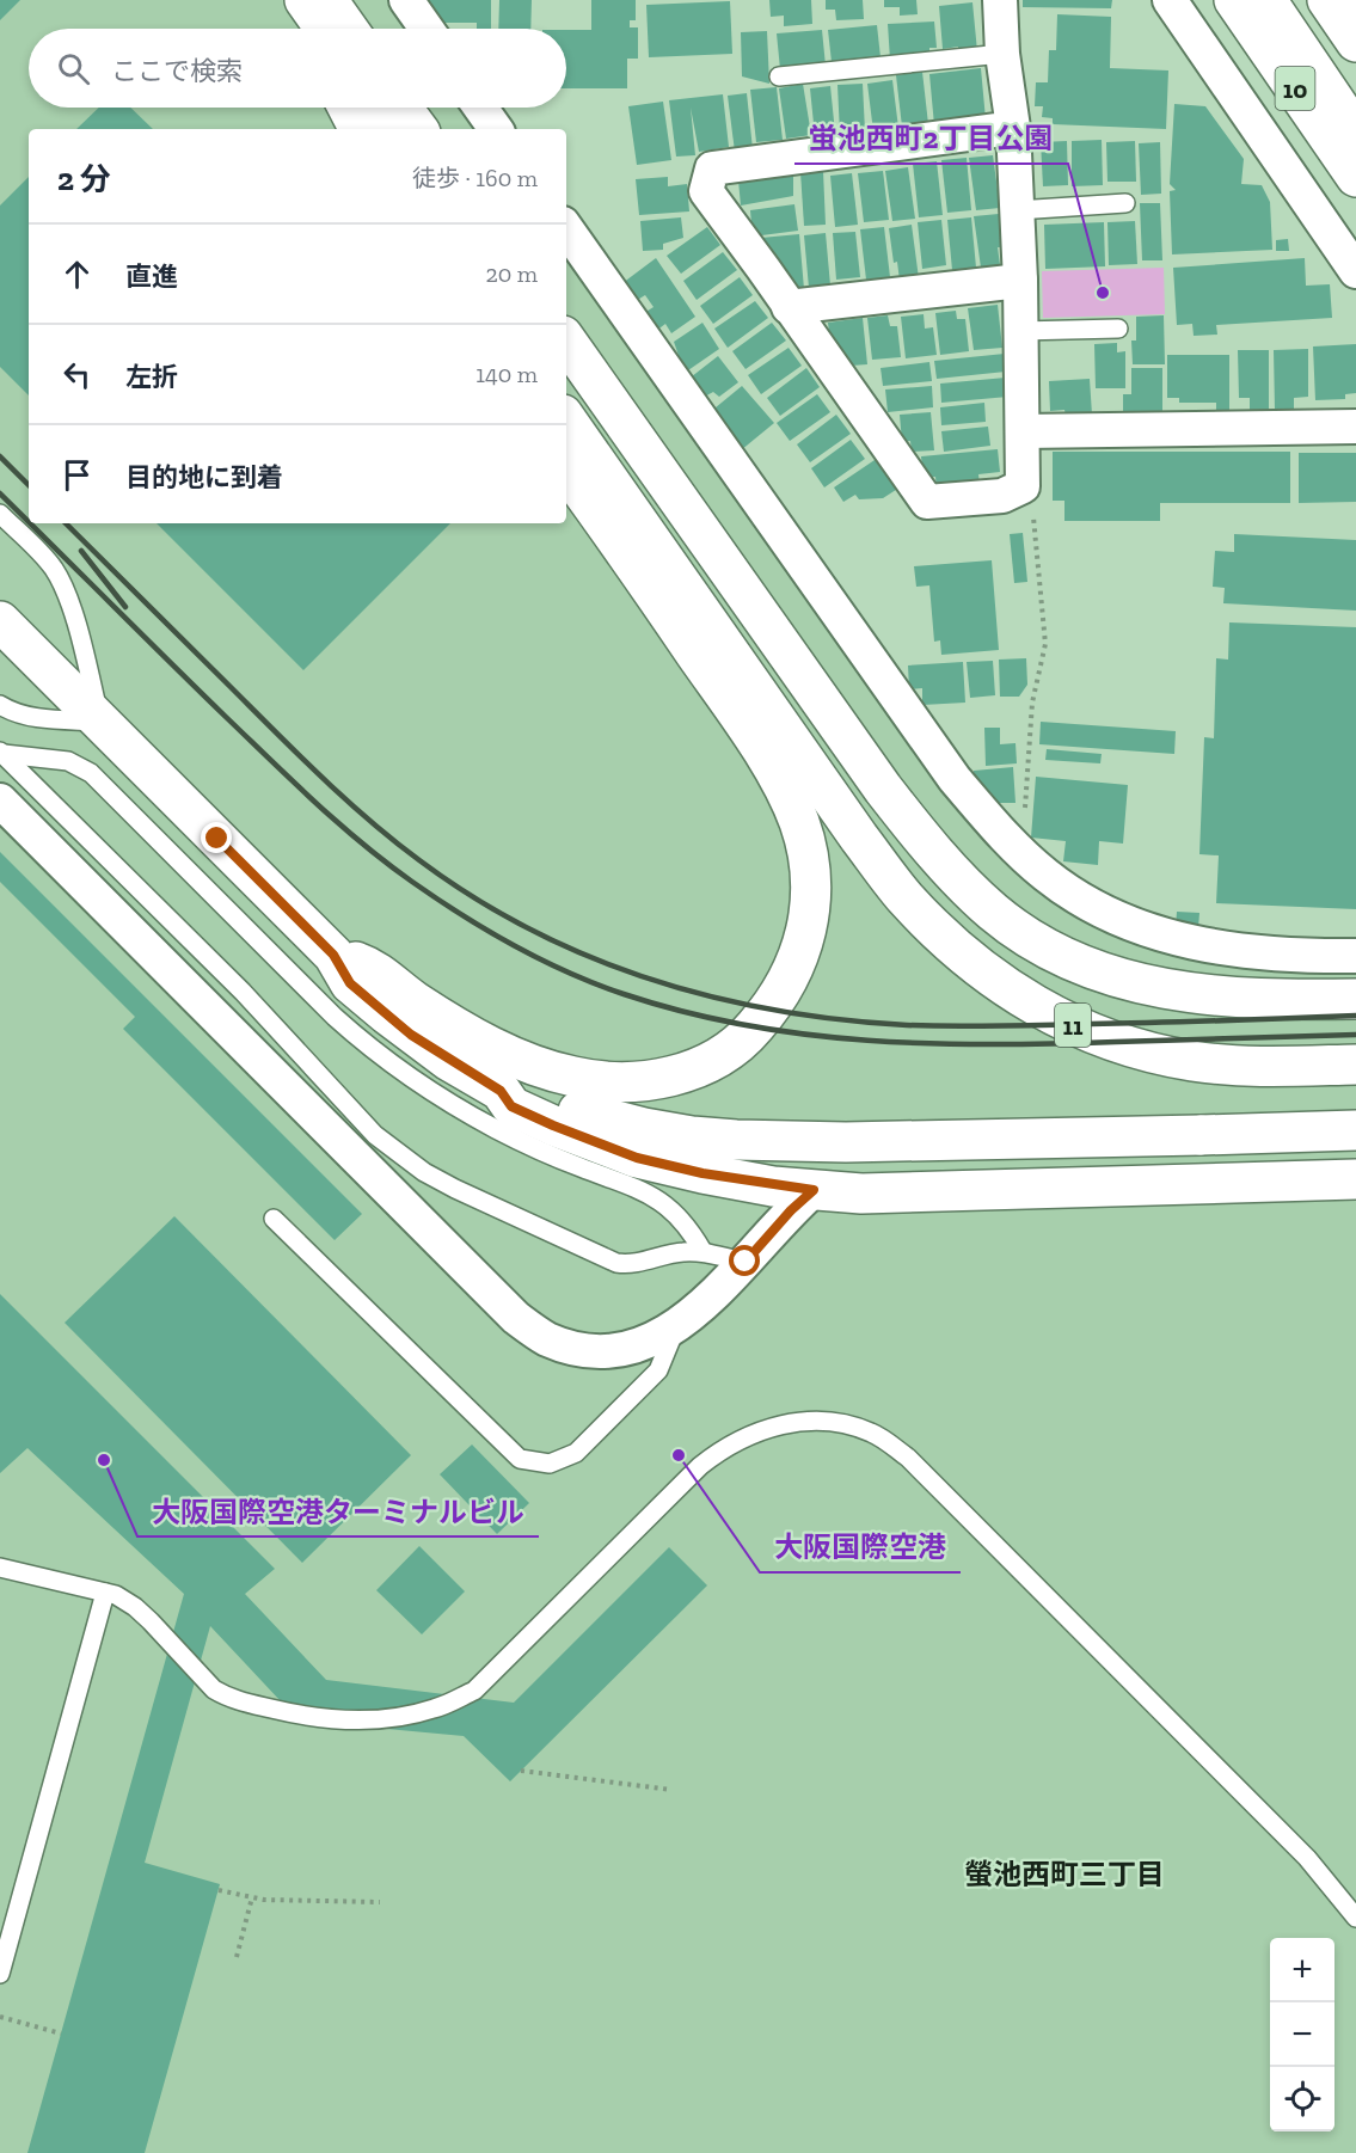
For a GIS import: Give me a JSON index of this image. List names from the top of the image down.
{
  "streets": {
    "main road": ["10", "11"]
  },
  "districts": ["螢池西町三丁目"],
  "places": ["蛍池西町2丁目公園", "大阪国際空港", "大阪国際空港ターミナルビル"],
  "page": {
    "search": "ここで検索",
    "heading": ["2 分", "徒歩 · 160 m"],
    "list": [
      ["直進", "20 m"],
      ["左折", "140 m"],
      "目的地に到着"
    ],
    "map_buttons": ["+", "−"]
  }
}
